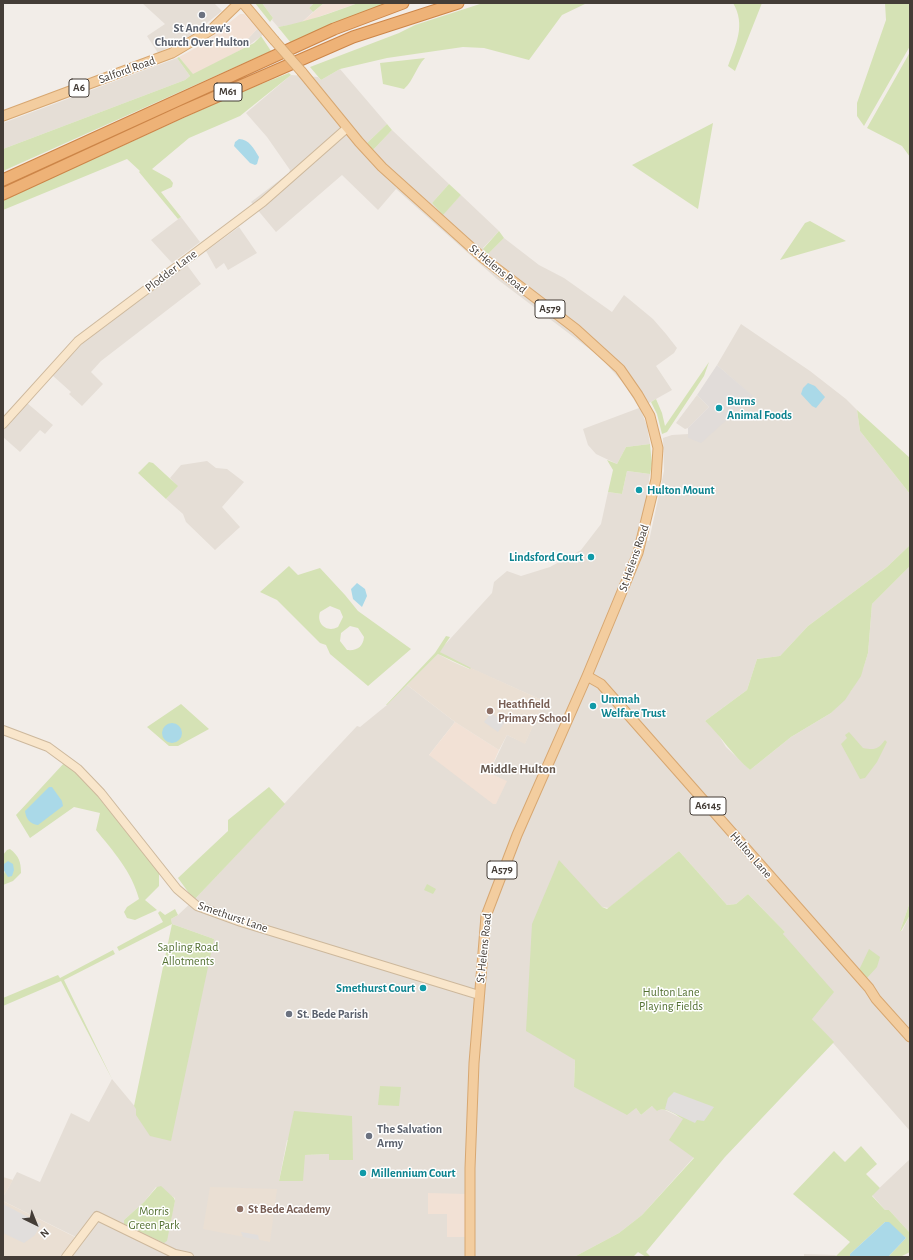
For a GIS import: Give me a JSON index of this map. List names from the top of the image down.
{
  "streets": {
    "highway": ["M61"],
    "main road": [
      "Salford Road",
      "A6",
      "St Helens Road",
      "A579",
      "A6145",
      "Hulton Lane"
    ],
    "street": ["Plodder Lane", "Smethurst Lane"]
  },
  "crossings": [
    ["St Helens Road", "Plodder Lane"],
    ["St Helens Road", "Hulton Lane"],
    ["St Helens Road", "Smethurst Lane"]
  ],
  "districts": ["Middle Hulton"],
  "parks": ["Sapling Road Allotments", "Hulton Lane Playing Fields", "Morris Green Park"],
  "places": [
    "St Andrew's Church Over Hulton",
    "Burns Animal Foods",
    "Hulton Mount",
    "Lindsford Court",
    "Ummah Welfare Trust",
    "Heathfield Primary School",
    "Smethurst Court",
    "St. Bede Parish",
    "The Salvation Army",
    "Millennium Court",
    "St Bede Academy"
  ],
  "north": "bottom right"
}
